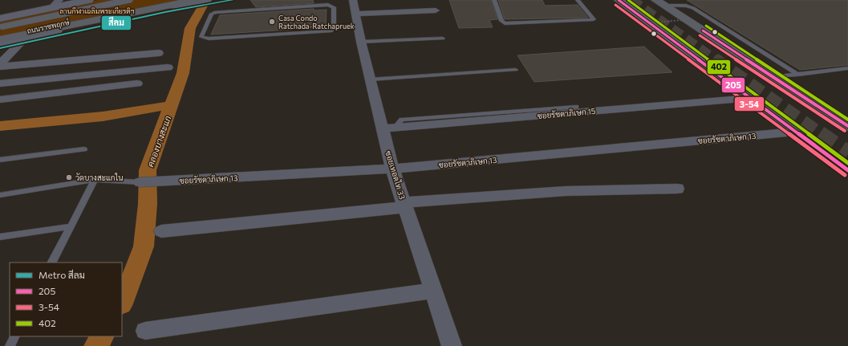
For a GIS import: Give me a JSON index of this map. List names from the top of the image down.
{
  "streets": {
    "main road": ["ถนนราชพฤกษ์"],
    "street": ["ซอยรัชดาภิเษก 15", "ซอยรัชดาภิเษก 13", "ซอยเทอดไท 33"]
  },
  "crossings": [
    ["ซอยรัชดาภิเษก 15", "ซอยเทอดไท 33"],
    ["ซอยรัชดาภิเษก 13", "ซอยเทอดไท 33"]
  ],
  "water": ["คลองบางสะแก"],
  "parks": ["ลานกีฬาเฉลิมพระเกียรติฯ"],
  "places": ["Casa Condo Ratchada-Ratchapruek", "วัดบางสะแกใน"],
  "lines": [
    "metro line สีลม",
    "transit line 205",
    "transit line 402",
    "transit line 3-54"
  ],
  "legend": [
    "Metro สีลม",
    "205",
    "3-54",
    "402"
  ]
}
